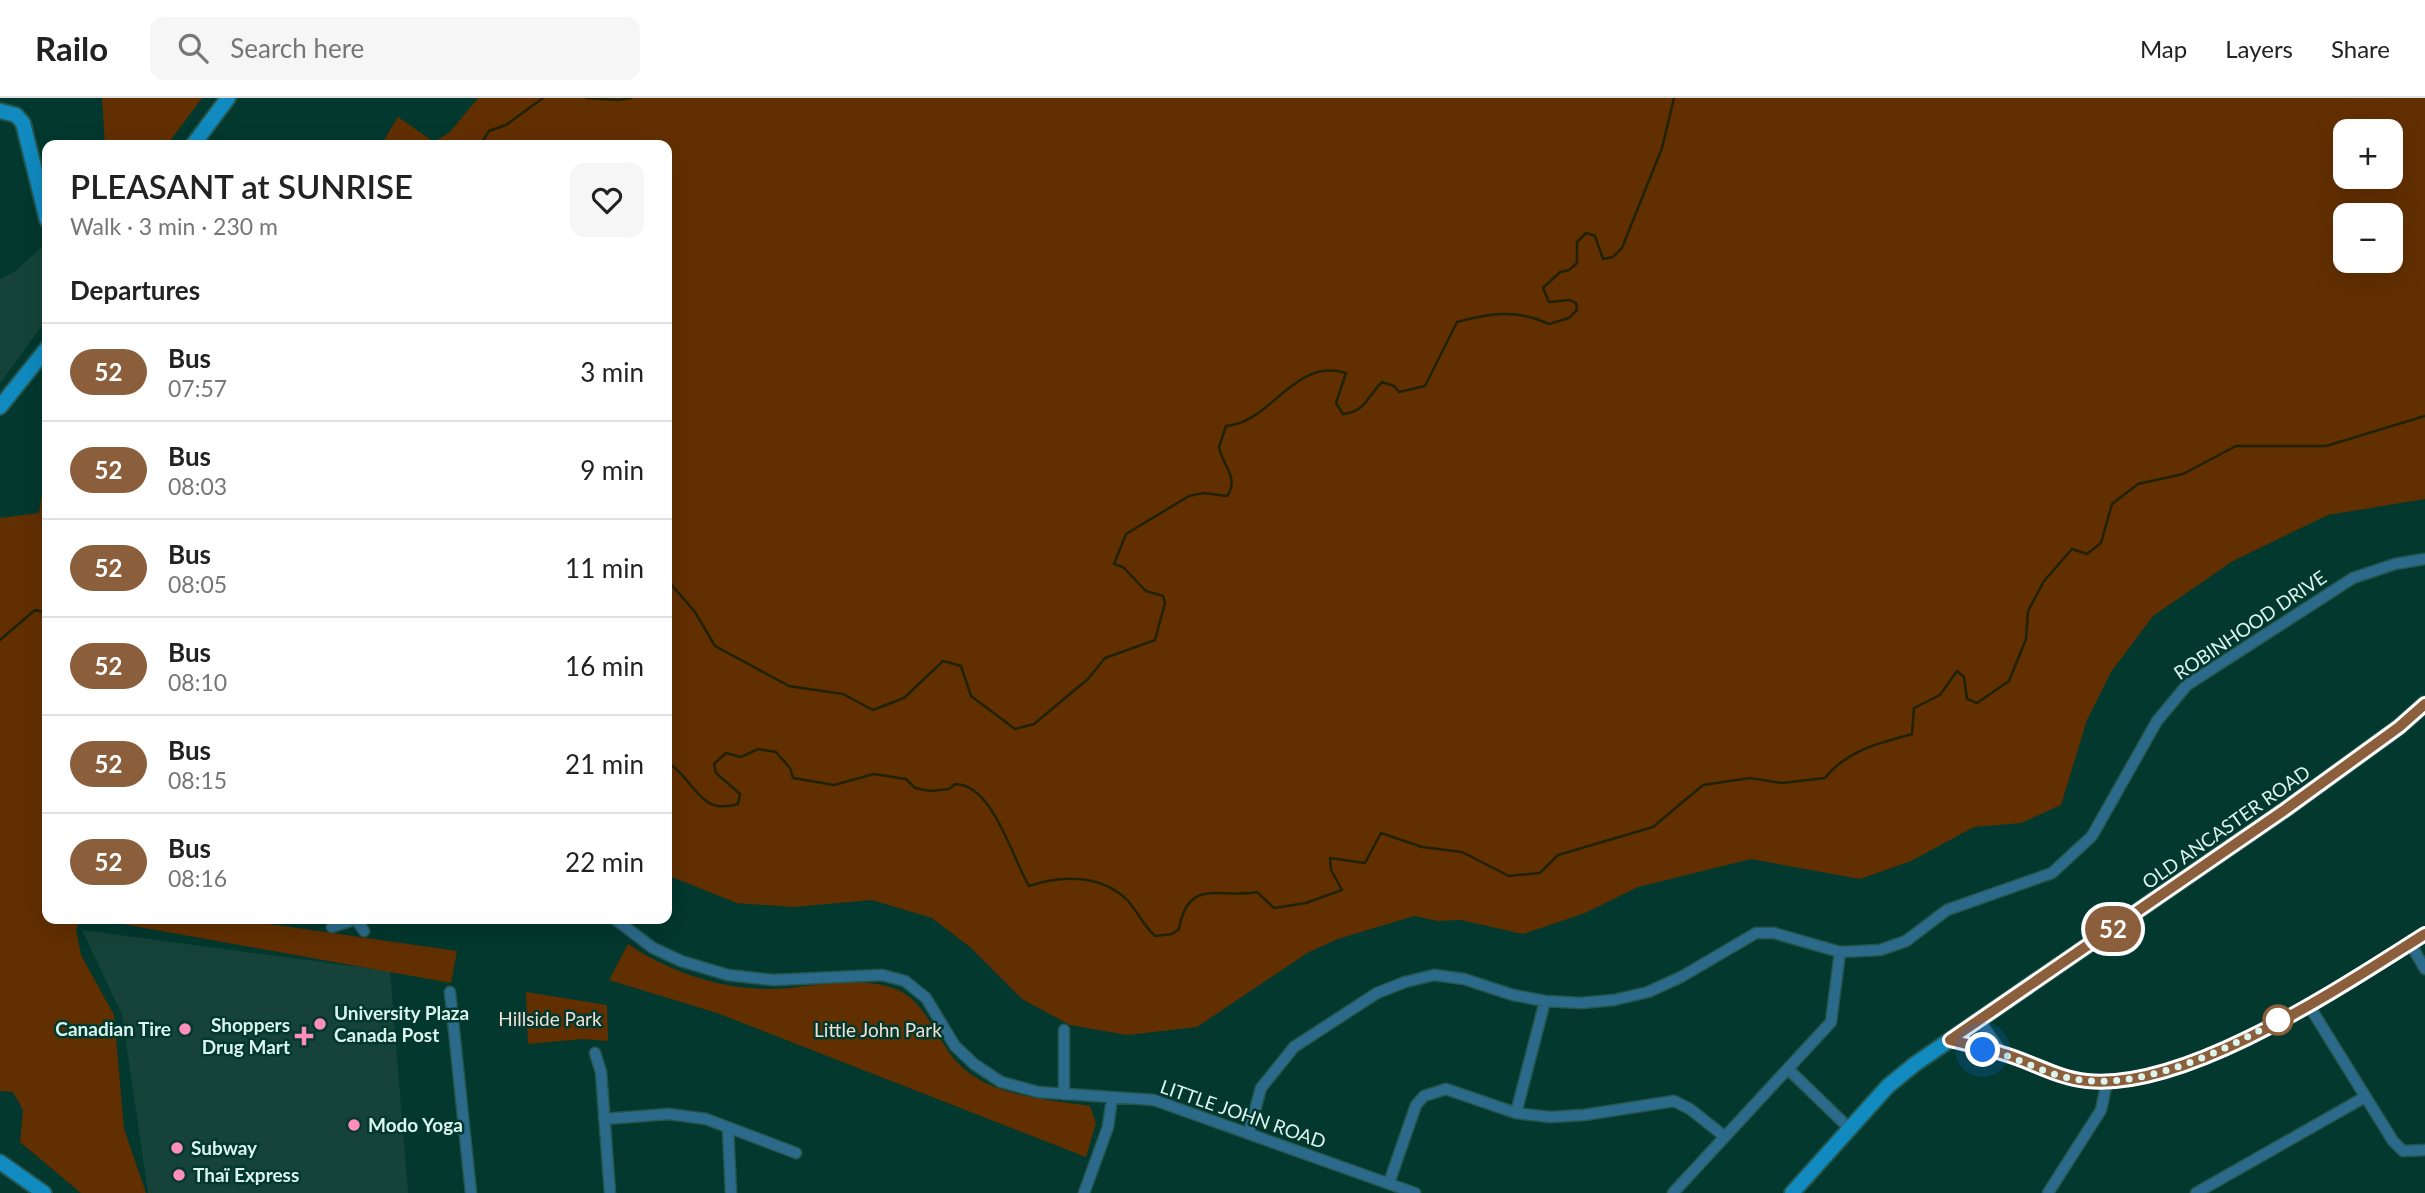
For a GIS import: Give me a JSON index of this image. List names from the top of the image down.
{
  "streets": {
    "street": ["ROBINHOOD DRIVE", "OLD ANCASTER ROAD", "LITTLE JOHN ROAD"]
  },
  "crossings": [
    ["ROBINHOOD DRIVE", "LITTLE JOHN ROAD"]
  ],
  "parks": ["Hillside Park", "Little John Park"],
  "places": {
    "other": [
      "University Plaza Canada Post",
      "Canadian Tire",
      "Modo Yoga",
      "Subway",
      "Thaï Express"
    ],
    "health": ["Shoppers Drug Mart"]
  },
  "lines": ["bus line 52"],
  "page": {
    "header": "Railo",
    "search": "Search here",
    "nav": ["Map", "Layers", "Share"],
    "on_map": "52",
    "map_buttons": ["+", "−"],
    "heading": [
      ["PLEASANT at SUNRISE", "Walk · 3 min · 230 m"],
      "Departures"
    ],
    "list": [
      {
        "mark": "52",
        "name": "Bus",
        "note": "07:57",
        "value": "3 min"
      },
      {
        "mark": "52",
        "name": "Bus",
        "note": "08:03",
        "value": "9 min"
      },
      {
        "mark": "52",
        "name": "Bus",
        "note": "08:05",
        "value": "11 min"
      },
      {
        "mark": "52",
        "name": "Bus",
        "note": "08:10",
        "value": "16 min"
      },
      {
        "mark": "52",
        "name": "Bus",
        "note": "08:15",
        "value": "21 min"
      },
      {
        "mark": "52",
        "name": "Bus",
        "note": "08:16",
        "value": "22 min"
      }
    ]
  }
}
